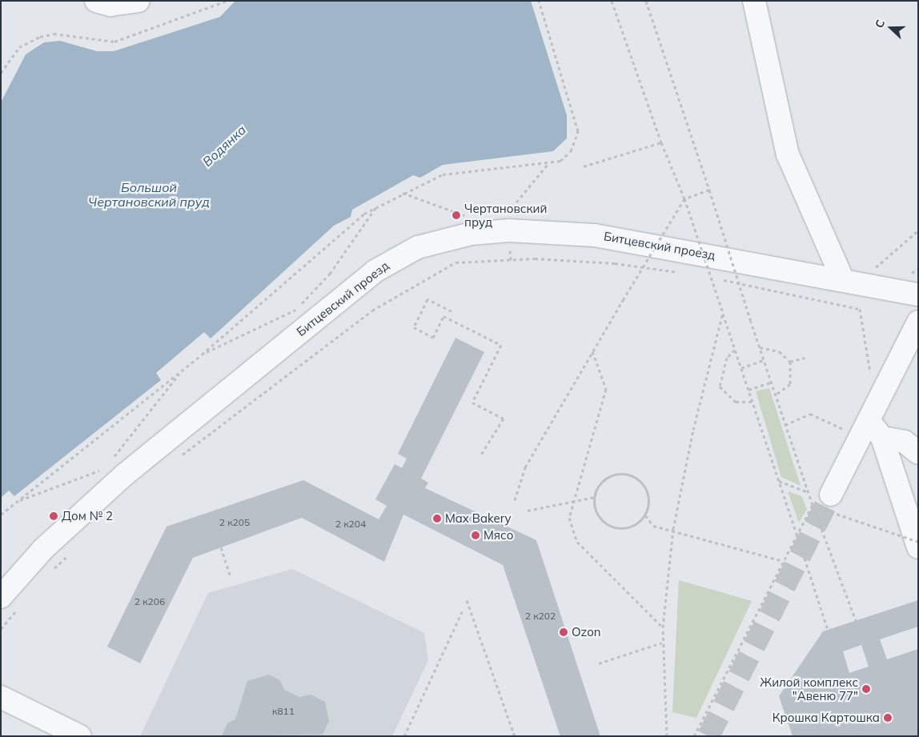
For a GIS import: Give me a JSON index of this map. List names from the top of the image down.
{
  "streets": {
    "street": ["Битцевский проезд"]
  },
  "water": ["Водянка", "Большой Чертановский пруд"],
  "places": [
    "Чертановский пруд",
    "Дом № 2",
    "Max Bakery",
    "Мясо",
    "Ozon",
    "Жилой комплекс \"Авеню 77\"",
    "Крошка Картошка"
  ],
  "house_numbers": [
    "2 к205",
    "2 к204",
    "2 к206",
    "2 к202",
    "к811"
  ],
  "north": "left"
}
